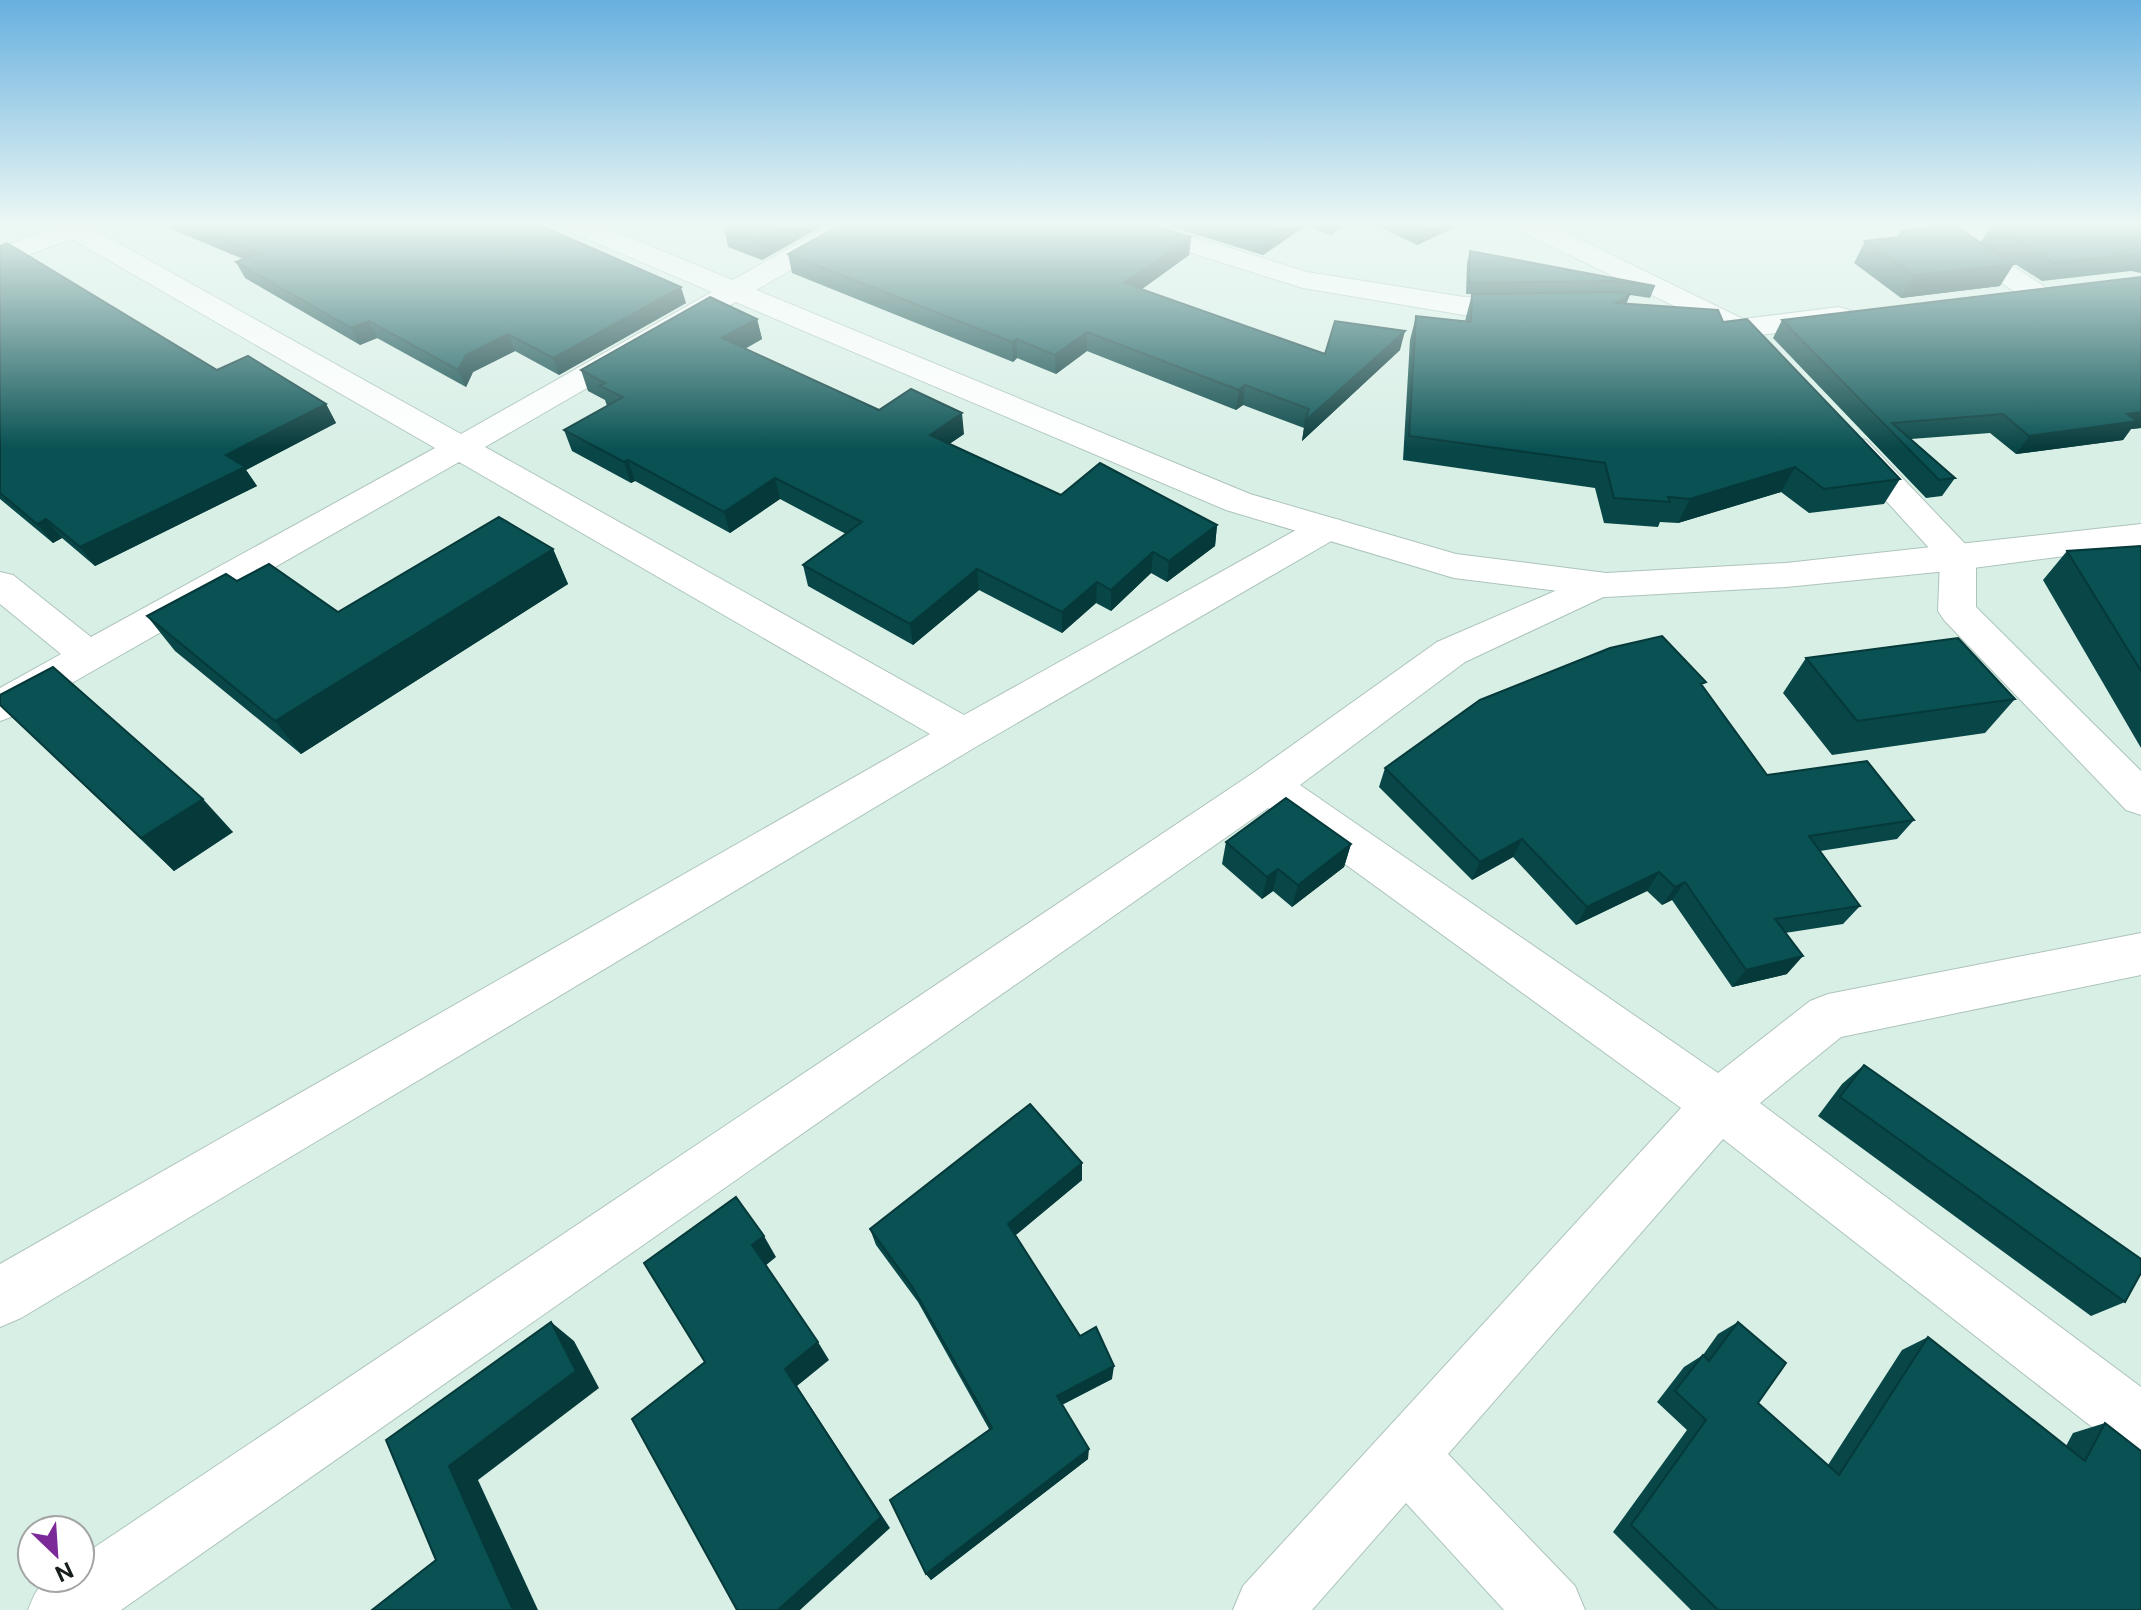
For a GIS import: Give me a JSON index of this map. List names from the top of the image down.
{
  "north": "bottom right"
}
